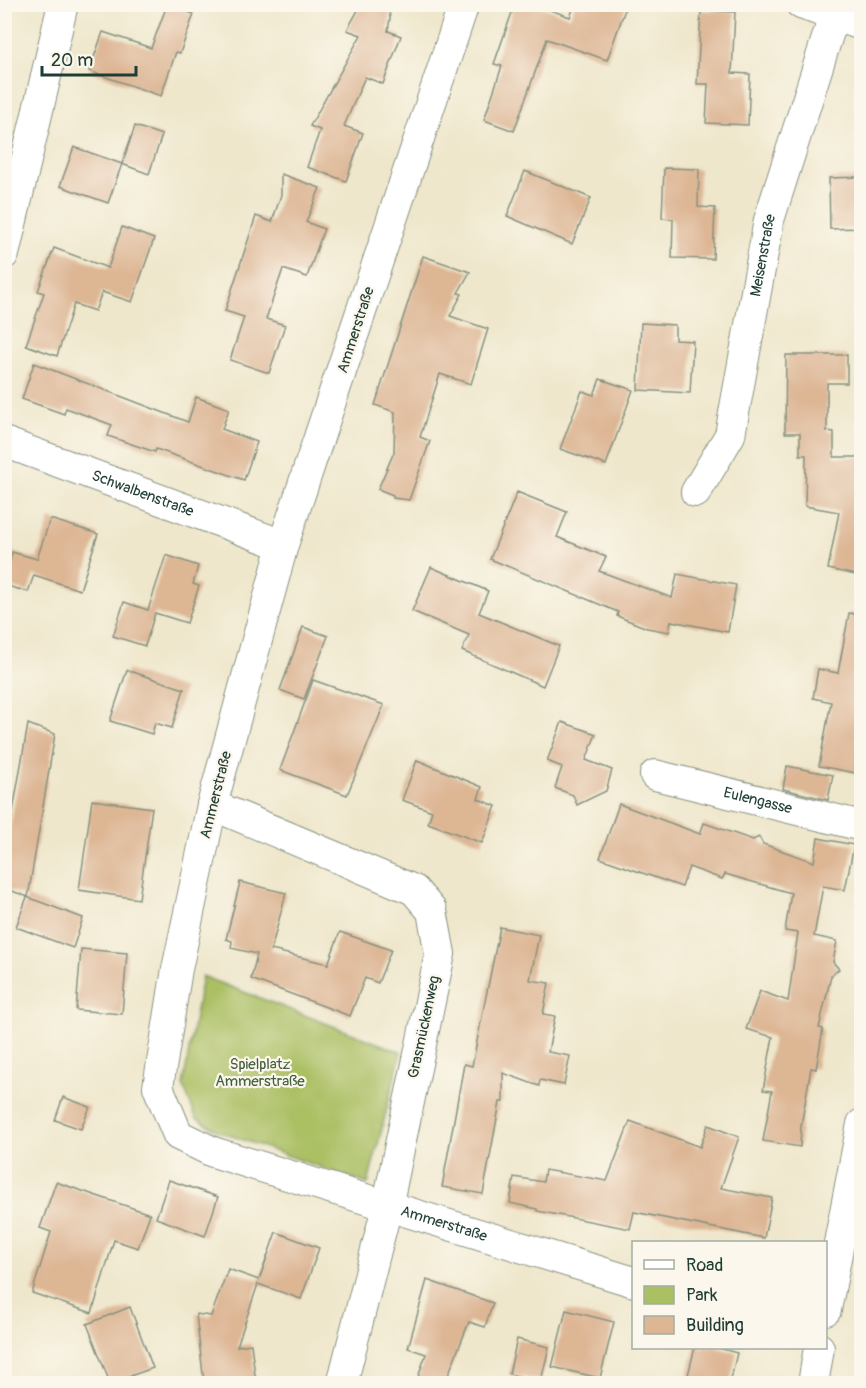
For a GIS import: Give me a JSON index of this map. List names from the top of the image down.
{
  "streets": {
    "street": [
      "Meisenstraße",
      "Ammerstraße",
      "Schwalbenstraße",
      "Eulengasse",
      "Grasmückenweg"
    ]
  },
  "crossings": [
    ["Ammerstraße", "Schwalbenstraße"],
    ["Ammerstraße", "Grasmückenweg"]
  ],
  "parks": ["Spielplatz Ammerstraße"],
  "legend": ["Road", "Park", "Building"],
  "scale_bar": "20 m"
}
